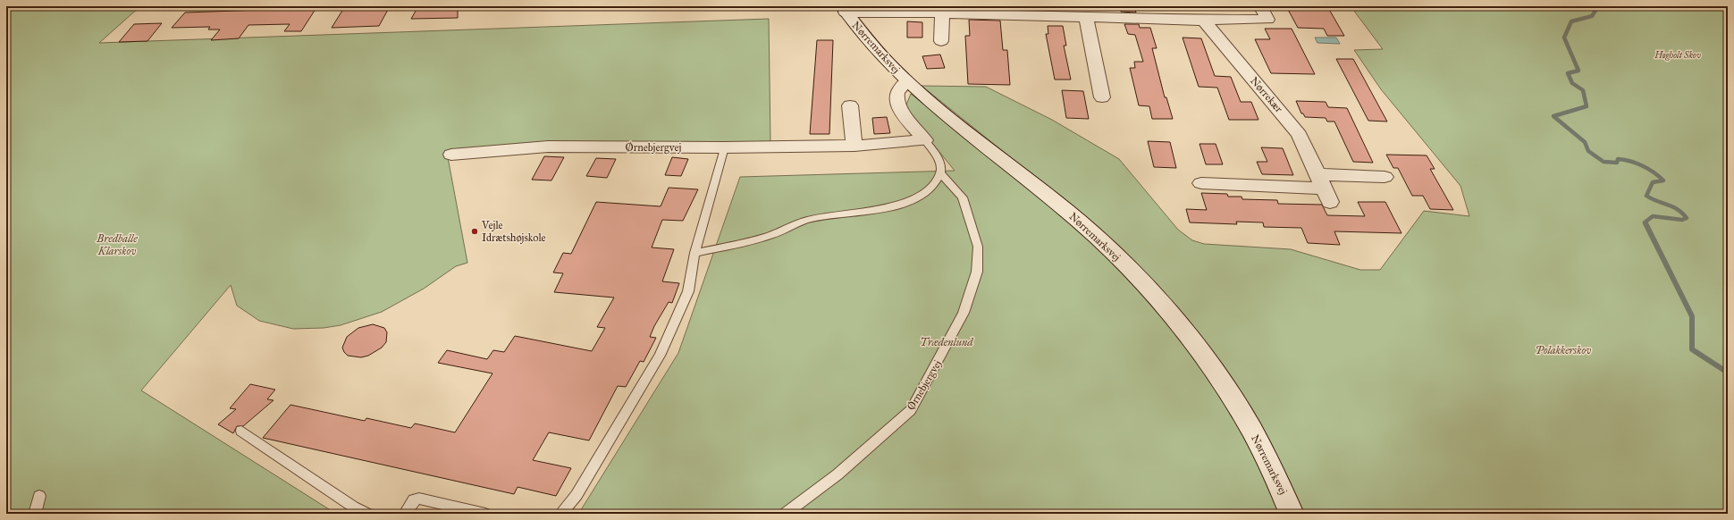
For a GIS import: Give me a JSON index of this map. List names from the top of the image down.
{
  "streets": {
    "street": ["Nørremarksvej", "Nørrekær", "Ørnebjergvej"]
  },
  "crossings": [
    ["Nørremarksvej", "Ørnebjergvej"]
  ],
  "parks": [
    "Høgholt Skov",
    "Bredballe Klarskov",
    "Trædenlund",
    "Polakkerskov"
  ],
  "places": ["Vejle Idrætshøjskole"]
}
